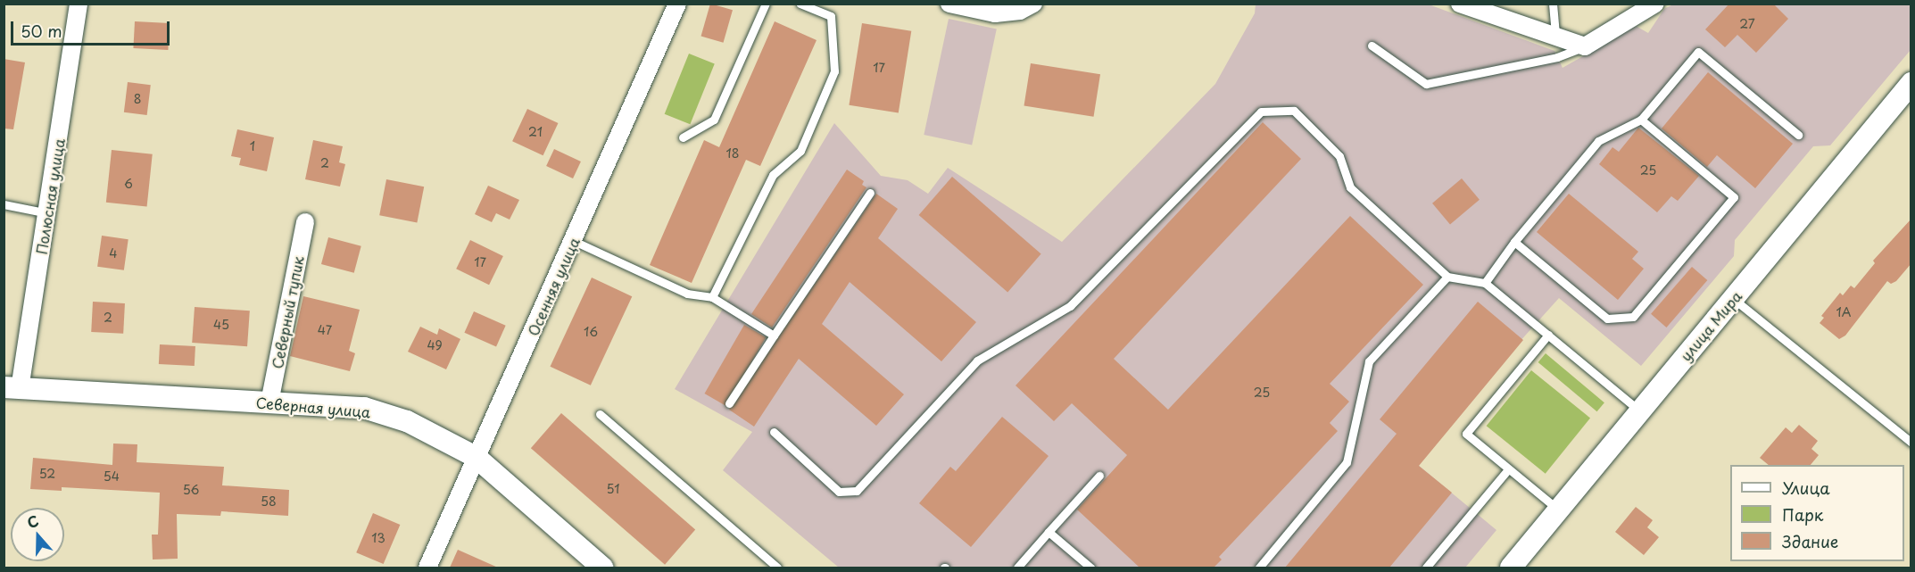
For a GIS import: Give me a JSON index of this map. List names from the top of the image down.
{
  "streets": {
    "street": [
      "Полюсная улица",
      "Осенняя улица",
      "Северный тупик",
      "улица Мира",
      "Северная улица"
    ]
  },
  "crossings": [
    ["Полюсная улица", "Северная улица"],
    ["Осенняя улица", "Северная улица"],
    ["Северный тупик", "Северная улица"]
  ],
  "house_numbers": [
    "27",
    "17",
    "8",
    "21",
    "1",
    "18",
    "2",
    "25",
    "6",
    "4",
    "17",
    "1А",
    "2",
    "45",
    "47",
    "16",
    "49",
    "25",
    "52",
    "54",
    "51",
    "56",
    "58",
    "13"
  ],
  "legend": ["Улица", "Парк", "Здание"],
  "scale_bar": "50 m",
  "north": "top"
}
